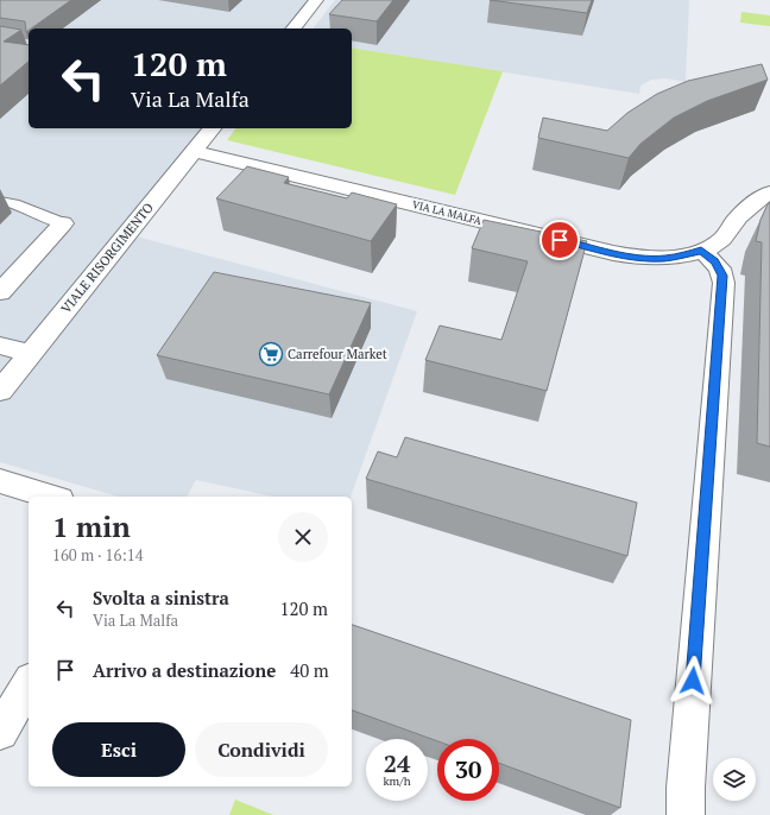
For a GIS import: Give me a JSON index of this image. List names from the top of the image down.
{
  "streets": {
    "street": ["VIA LA MALFA", "VIALE RISORGIMENTO"]
  },
  "crossings": [
    ["VIA LA MALFA", "VIALE RISORGIMENTO"]
  ],
  "places": {
    "supermarket": ["Carrefour Market"]
  },
  "page": {
    "turn": ["120 m", "Via La Malfa"],
    "heading": ["1 min", "160 m · 16:14"],
    "list": [
      {
        "name": "Svolta a sinistra",
        "note": "Via La Malfa",
        "value": "120 m"
      },
      {
        "name": "Arrivo a destinazione",
        "value": "40 m"
      }
    ],
    "buttons": ["Esci", "Condividi"],
    "speed": "24 km/h",
    "limit": "30"
  }
}
